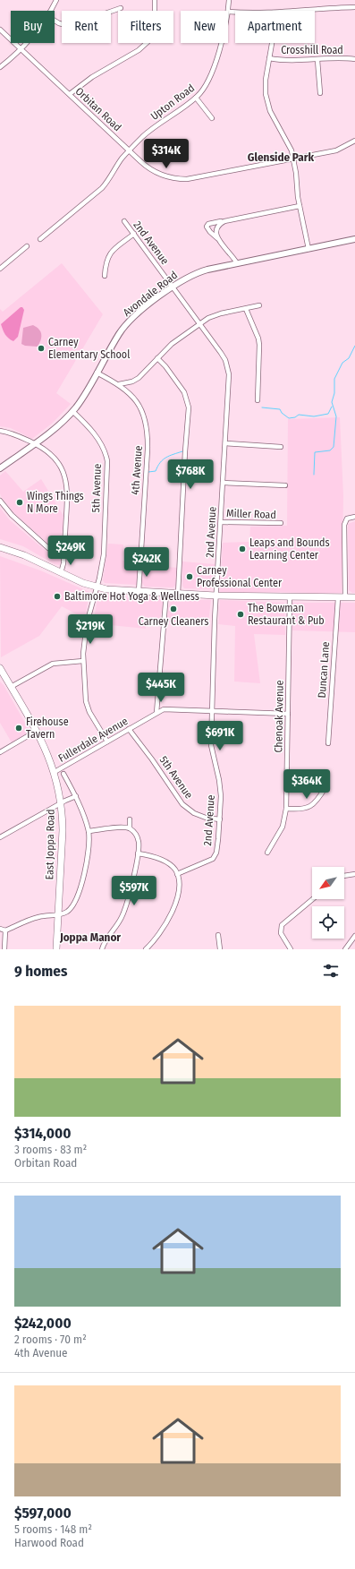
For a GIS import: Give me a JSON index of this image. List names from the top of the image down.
{
  "streets": {
    "main road": ["East Joppa Road"],
    "street": [
      "Crosshill Road",
      "Upton Road",
      "Orbitan Road",
      "2nd Avenue",
      "Avondale Road",
      "4th Avenue",
      "5th Avenue",
      "Miller Road",
      "Duncan Lane",
      "Chenoak Avenue",
      "Fullerdale Avenue"
    ]
  },
  "crossings": [
    ["Upton Road", "Orbitan Road"],
    ["2nd Avenue", "Avondale Road"],
    ["2nd Avenue", "5th Avenue"],
    ["2nd Avenue", "Miller Road"],
    ["2nd Avenue", "Fullerdale Avenue"],
    ["Avondale Road", "4th Avenue"],
    ["Avondale Road", "5th Avenue"],
    ["5th Avenue", "Fullerdale Avenue"],
    ["Chenoak Avenue", "Fullerdale Avenue"],
    ["Fullerdale Avenue", "East Joppa Road"]
  ],
  "districts": ["Glenside Park", "Joppa Manor"],
  "places": [
    "Carney Elementary School",
    "Wings Things N More",
    "Leaps and Bounds Learning Center",
    "Carney Professional Center",
    "Baltimore Hot Yoga & Wellness",
    "Carney Cleaners",
    "The Bowman Restaurant & Pub",
    "Firehouse Tavern"
  ],
  "north": "bottom left",
  "page": {
    "chip": [
      "Buy",
      "Rent",
      "Filters",
      "New",
      "Apartment"
    ],
    "price": [
      "$314K",
      "$768K",
      "$249K",
      "$242K",
      "$219K",
      "$445K",
      "$691K",
      "$364K",
      "$597K"
    ],
    "heading": "9 homes",
    "list": [
      {
        "name": "$314,000",
        "note": "3 rooms · 83 m² · Orbitan Road"
      },
      {
        "name": "$242,000",
        "note": "2 rooms · 70 m² · 4th Avenue"
      },
      {
        "name": "$597,000",
        "note": "5 rooms · 148 m² · Harwood Road"
      }
    ]
  }
}
